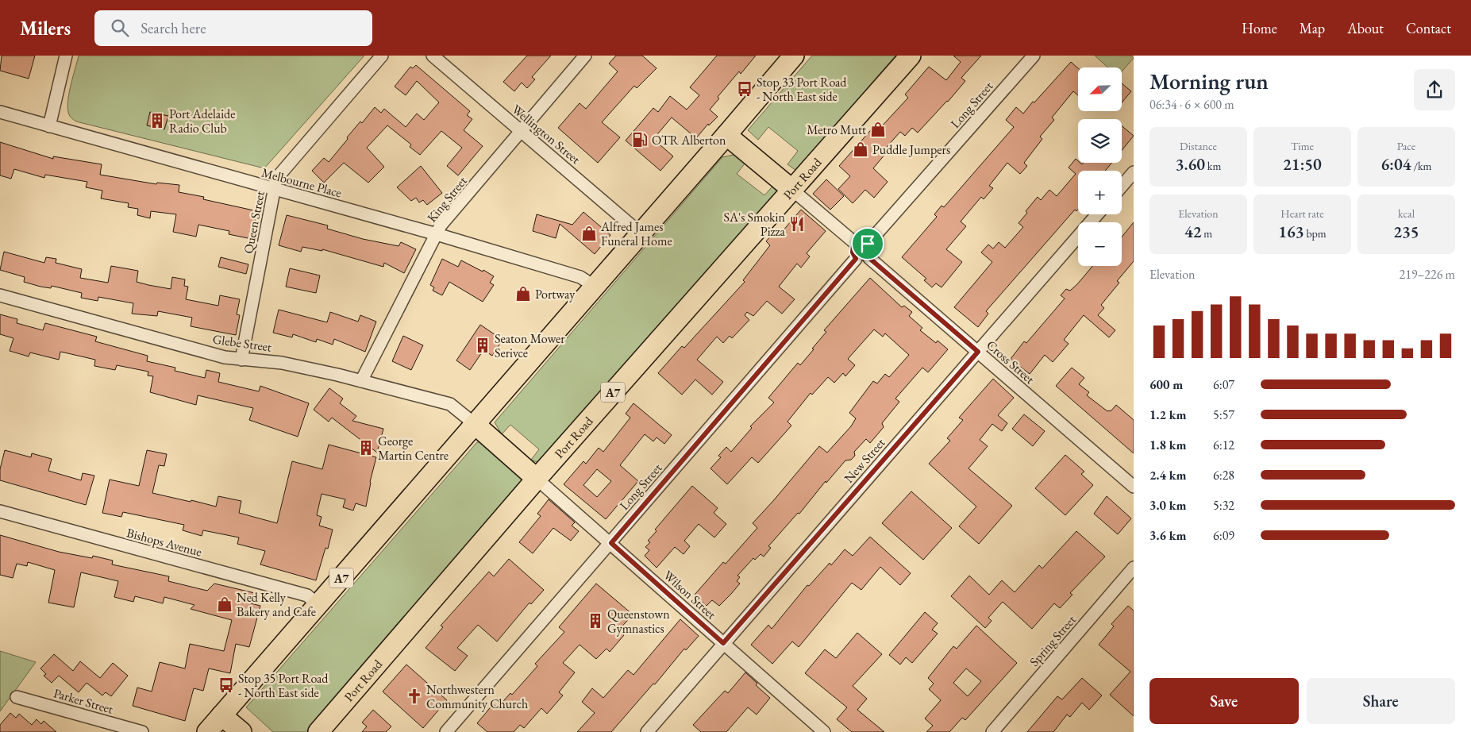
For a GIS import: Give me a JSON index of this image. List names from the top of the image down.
{
  "streets": {
    "highway": ["Port Road", "A7"],
    "street": [
      "Long Street",
      "Wellington Street",
      "Melbourne Place",
      "King Street",
      "Queen Street",
      "Glebe Street",
      "Cross Street",
      "New Street",
      "Bishops Avenue",
      "Wilson Street",
      "Spring Street",
      "Parker Street"
    ]
  },
  "crossings": [
    ["Long Street", "Cross Street"],
    ["Long Street", "Wilson Street"],
    ["Wellington Street", "King Street"],
    ["Wellington Street", "A7"],
    ["Port Road", "Wilson Street"],
    ["Melbourne Place", "King Street"],
    ["Melbourne Place", "Queen Street"],
    ["Melbourne Place", "A7"],
    ["King Street", "Glebe Street"],
    ["Queen Street", "Glebe Street"],
    ["Glebe Street", "A7"],
    ["Cross Street", "New Street"],
    ["A7", "Bishops Avenue"],
    ["New Street", "Wilson Street"]
  ],
  "places": {
    "bus stop": ["Stop 33 Port Road - North East side", "Stop 35 Port Road - North East side"],
    "building": [
      "Port Adelaide Radio Club",
      "Seaton Mower Serivce",
      "George Martin Centre",
      "Queenstown Gymnastics"
    ],
    "shop": [
      "Metro Mutt",
      "Puddle Jumpers",
      "Alfred James Funeral Home",
      "Portway",
      "Ned Kelly Bakery and Cafe"
    ],
    "fuel station": ["OTR Alberton"],
    "restaurant": ["SA's Smokin Pizza"],
    "church": ["Northwestern Community Church"]
  },
  "north": "bottom left",
  "page": {
    "header": "Milers",
    "search": "Search here",
    "nav": [
      "Home",
      "Map",
      "About",
      "Contact"
    ],
    "heading": ["Morning run", "06:34 · 6 × 600 m"],
    "map_buttons": ["+", "−"],
    "stats": [
      ["Distance", "3.60 km"],
      ["Time", "21:50"],
      ["Pace", "6:04 /km"],
      ["Elevation", "42 m"],
      ["Heart rate", "163 bpm"],
      ["kcal", "235"]
    ],
    "chart": ["Elevation", "219–226 m"],
    "list": [
      {
        "name": "600 m",
        "note": "6:07"
      },
      {
        "name": "1.2 km",
        "note": "5:57"
      },
      {
        "name": "1.8 km",
        "note": "6:12"
      },
      {
        "name": "2.4 km",
        "note": "6:28"
      },
      {
        "name": "3.0 km",
        "note": "5:32"
      },
      {
        "name": "3.6 km",
        "note": "6:09"
      }
    ],
    "buttons": ["Save", "Share"]
  }
}
